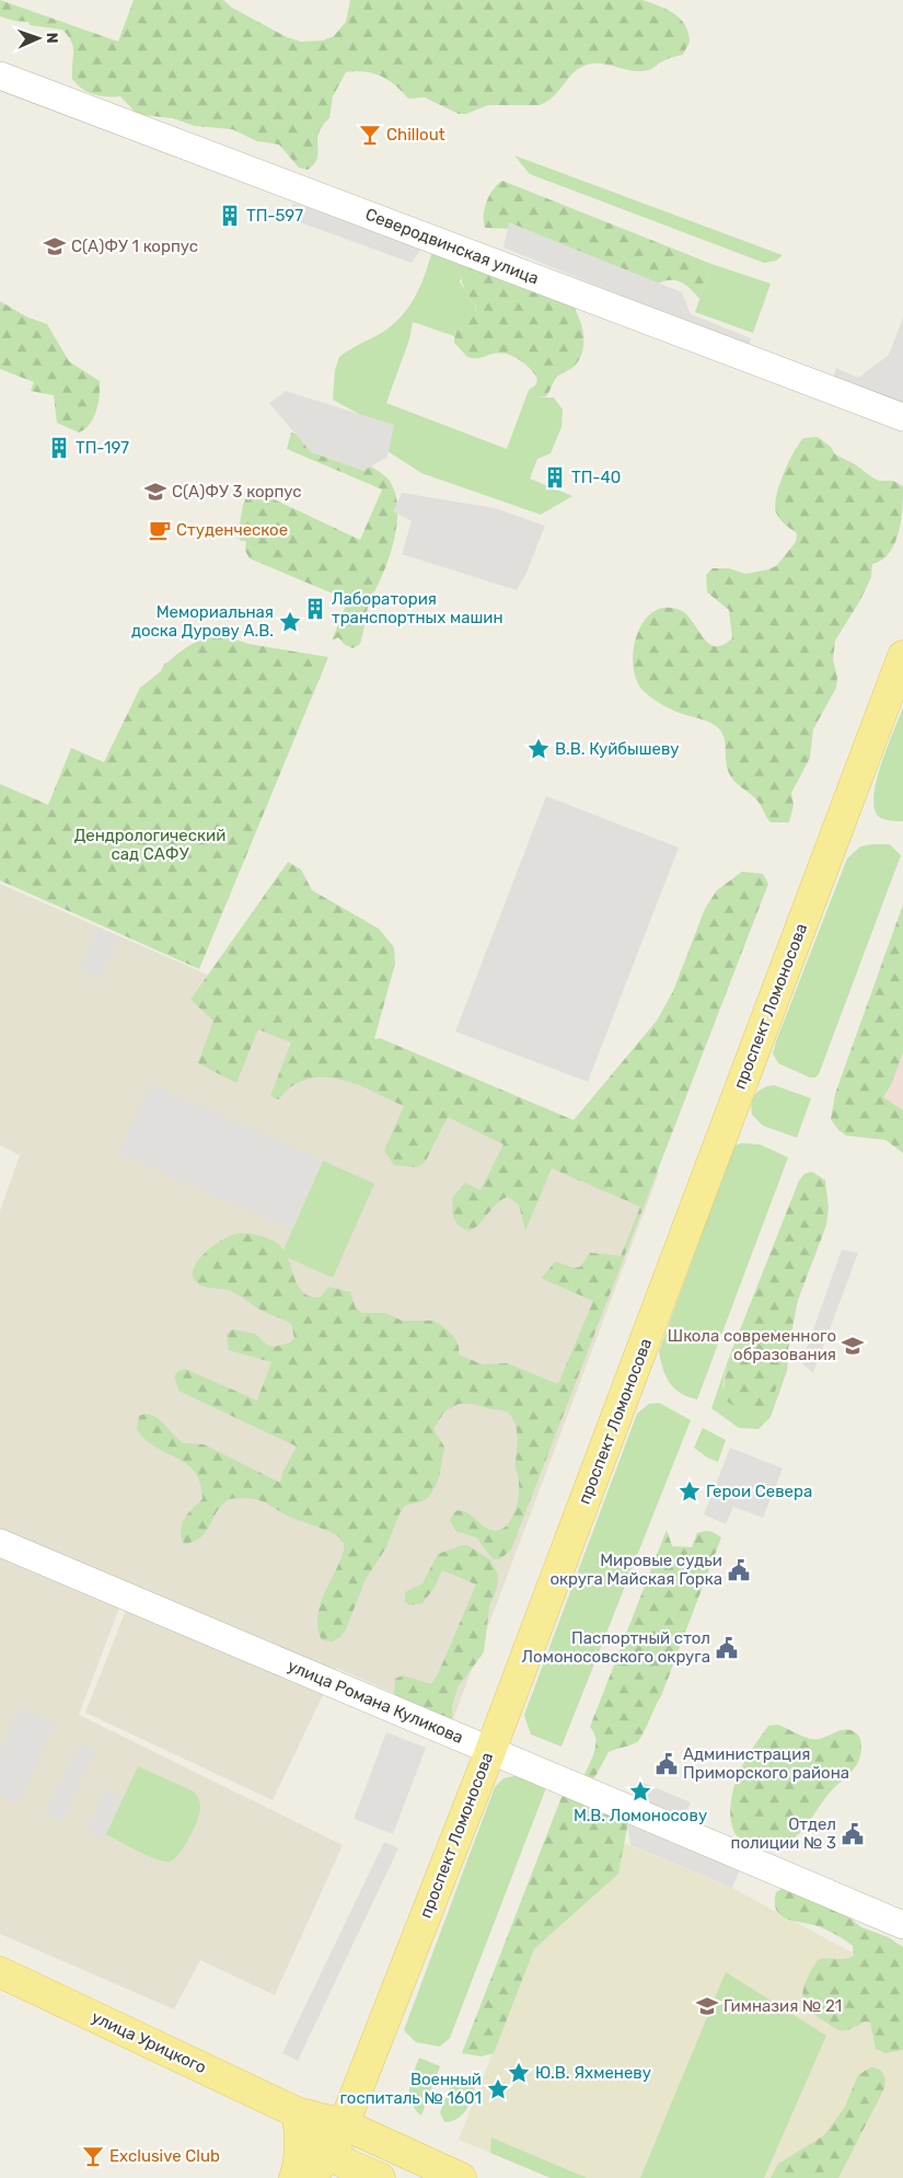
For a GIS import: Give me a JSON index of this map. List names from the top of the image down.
{
  "streets": {
    "main road": ["проспект Ломоносова", "улица Урицкого"],
    "street": ["Северодвинская улица", "улица Романа Куликова"]
  },
  "crossings": [
    ["проспект Ломоносова", "улица Романа Куликова"],
    ["проспект Ломоносова", "улица Урицкого"]
  ],
  "parks": ["Дендрологический сад САФУ"],
  "places": {
    "bar": ["Chillout", "Exclusive Club"],
    "building": [
      "ТП-597",
      "ТП-197",
      "ТП-40",
      "Лаборатория транспортных машин"
    ],
    "school or university": [
      "С(А)ФУ 1 корпус",
      "С(А)ФУ 3 корпус",
      "Школа современного образования",
      "Гимназия № 21"
    ],
    "cafe": ["Студенческое"],
    "place": [
      "Мемориальная доска Дурову А.В.",
      "В.В. Куйбышеву",
      "Герои Севера",
      "М.В. Ломоносову",
      "Ю.В. Яхменеву",
      "Военный госпиталь № 1601"
    ],
    "public building": [
      "Мировые судьи округа Майская Горка",
      "Паспортный стол Ломоносовского округа",
      "Администрация Приморского района",
      "Отдел полиции № 3"
    ]
  },
  "north": "right"
}
